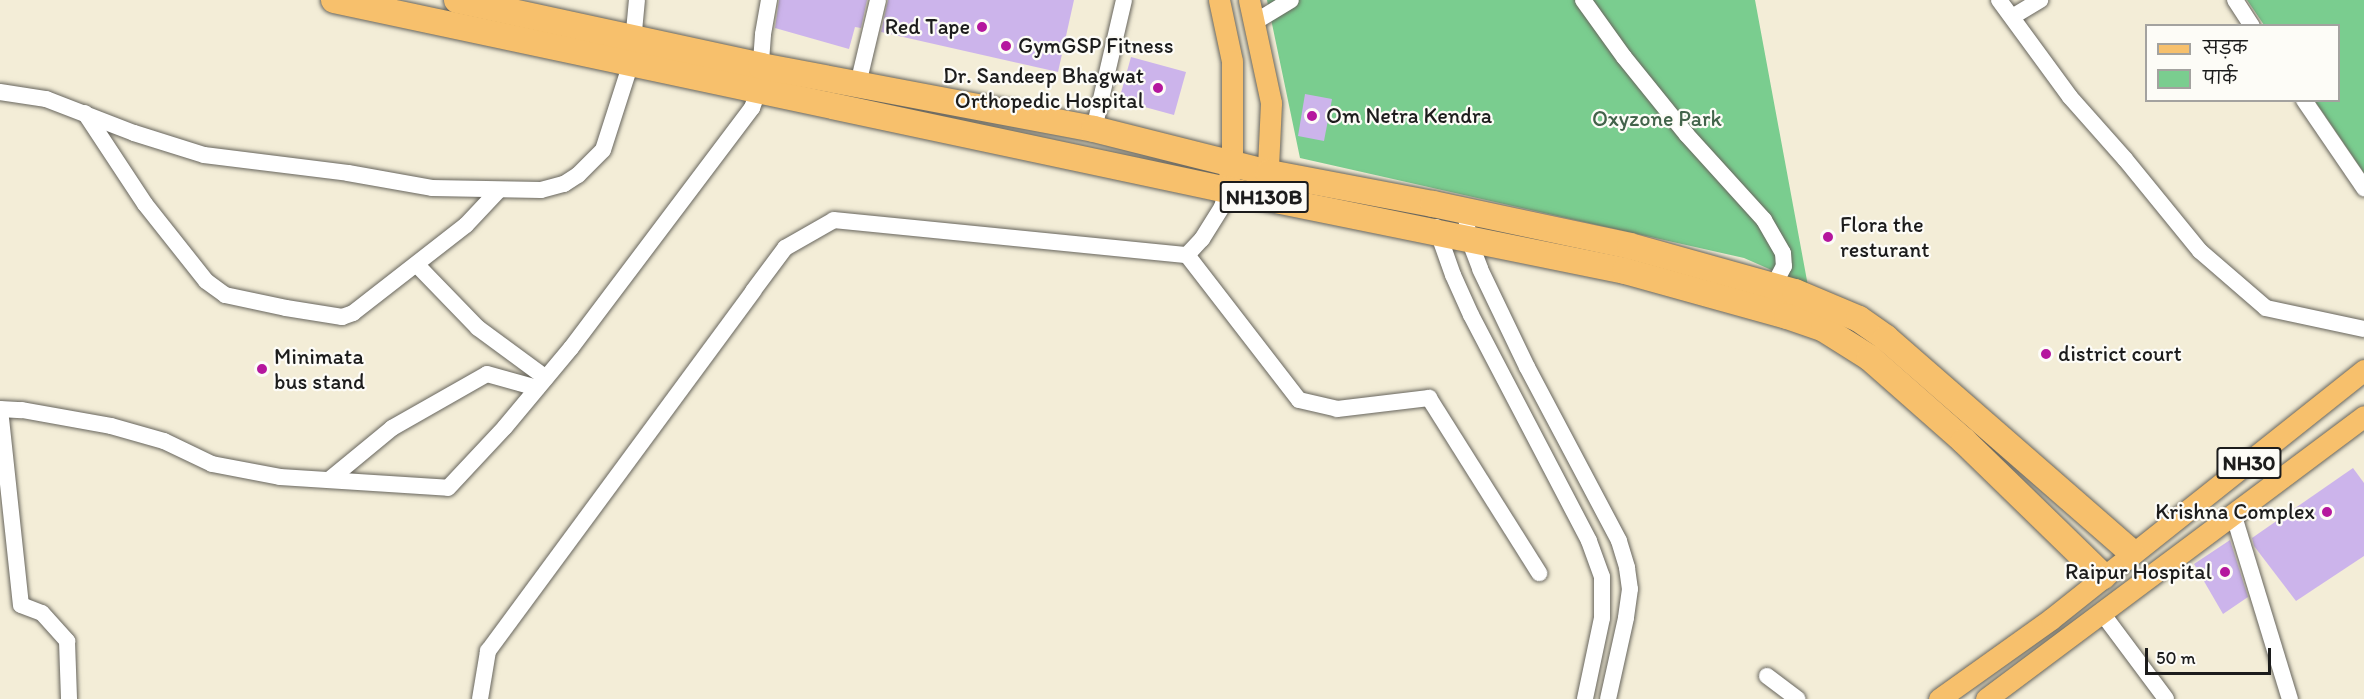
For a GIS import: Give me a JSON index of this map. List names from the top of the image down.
{
  "streets": {
    "highway": ["NH130B"],
    "main road": ["NH30"]
  },
  "crossings": [
    ["NH130B", "NH30"]
  ],
  "parks": ["Oxyzone Park"],
  "places": [
    "Red Tape",
    "GymGSP Fitness",
    "Dr. Sandeep Bhagwat Orthopedic Hospital",
    "Om Netra Kendra",
    "Flora the resturant",
    "district court",
    "Minimata bus stand",
    "Krishna Complex",
    "Raipur Hospital"
  ],
  "legend": ["सड़क", "पार्क"],
  "scale_bar": "50 m"
}
